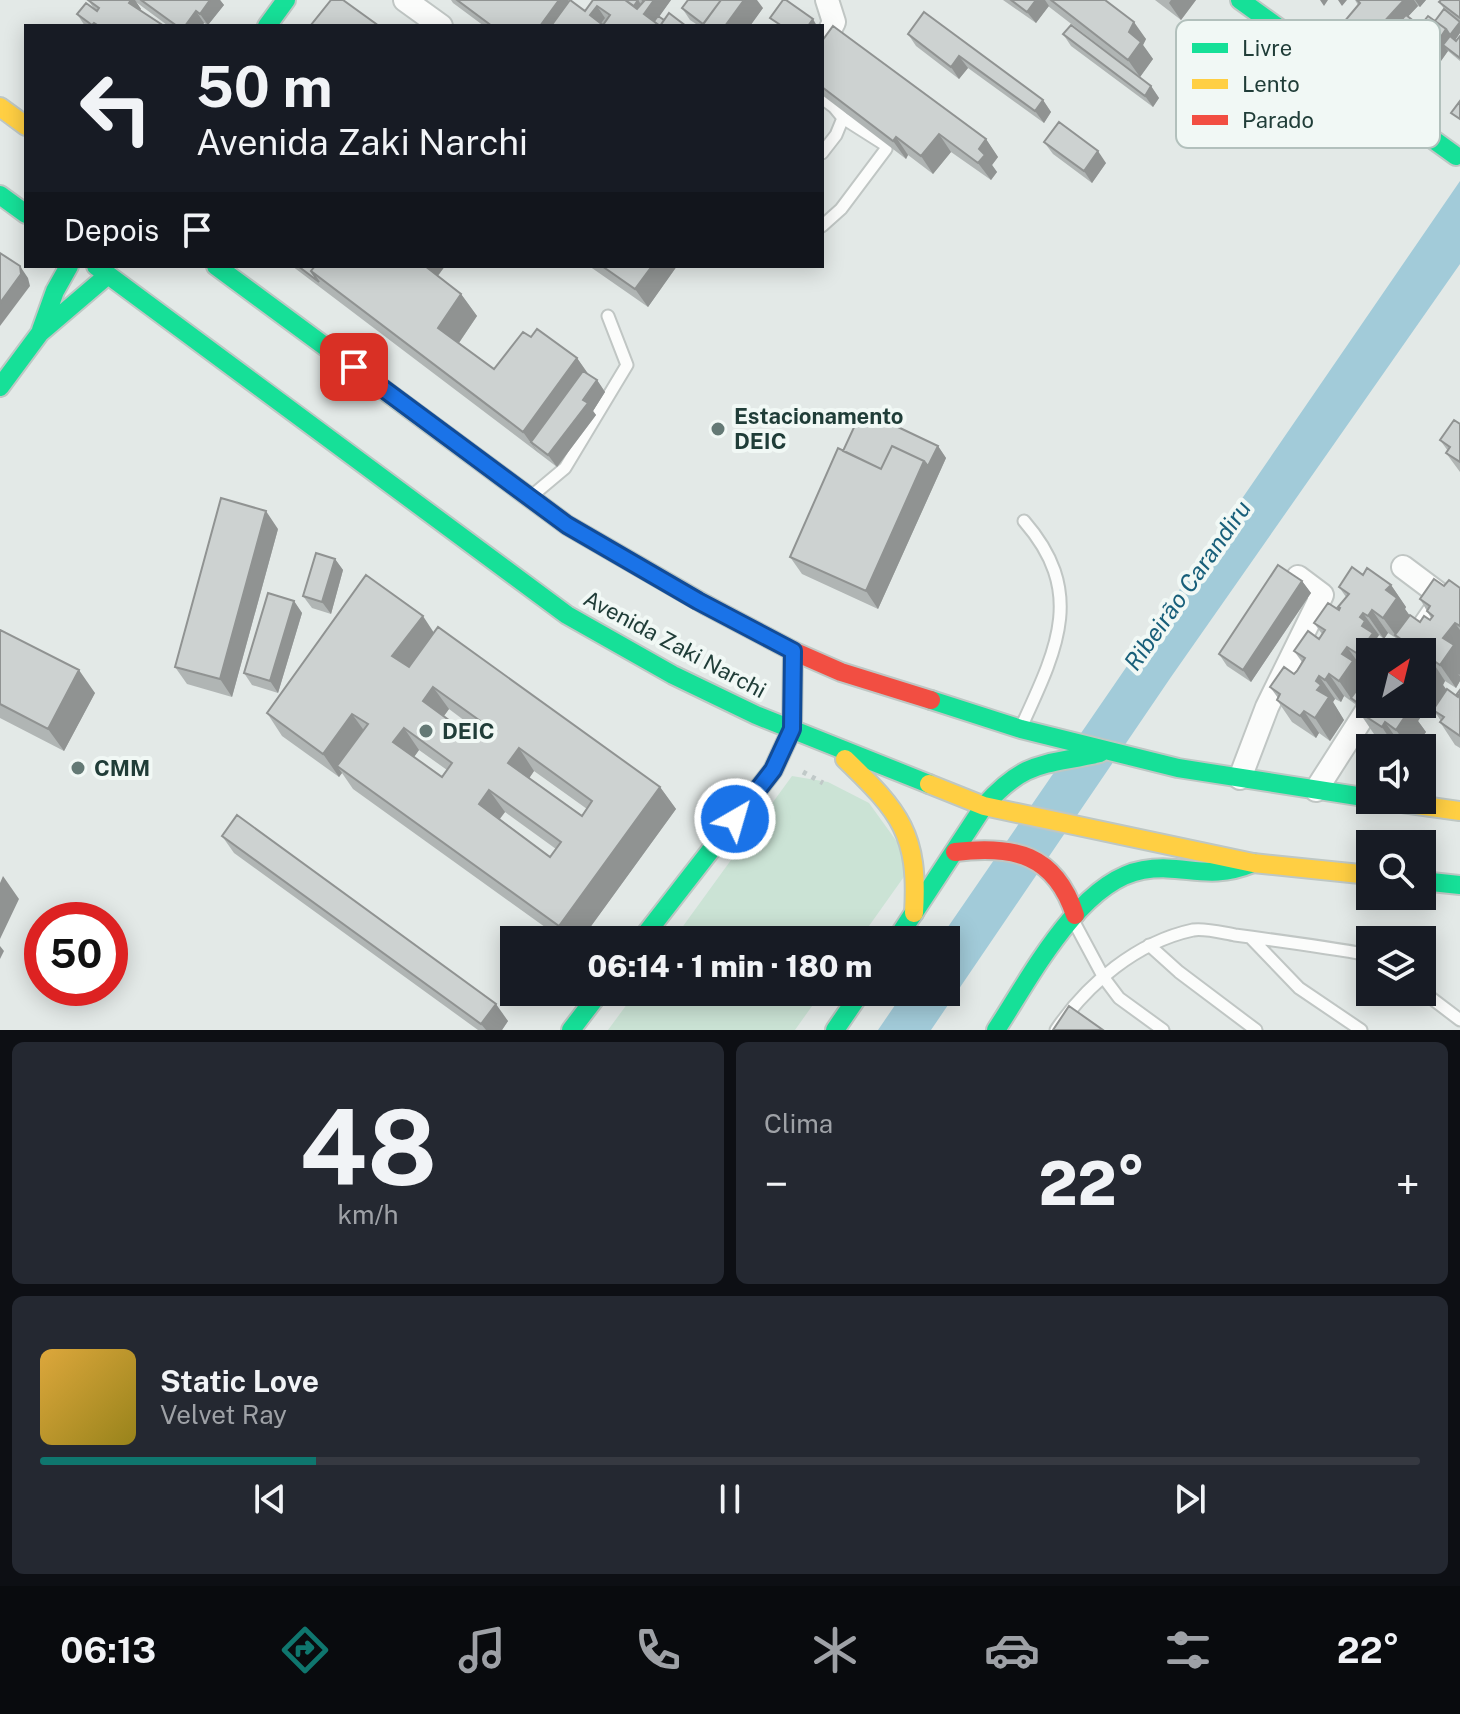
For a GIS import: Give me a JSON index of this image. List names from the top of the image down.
{
  "streets": {
    "main road": ["Avenida Zaki Narchi"]
  },
  "water": ["Ribeirão Carandiru"],
  "places": ["Estacionamento DEIC", "DEIC", "CMM"],
  "legend": ["Livre", "Lento", "Parado"],
  "north": "top right",
  "page": {
    "turn": ["50 m", "Avenida Zaki Narchi"],
    "then": "Depois",
    "limit": "50",
    "trip": "06:14 · 1 min · 180 m",
    "tile": [
      ["48", "km/h"],
      "Clima"
    ],
    "heat": ["−", "22°", "+"],
    "song": ["Static Love", "Velvet Ray"],
    "tabs": ["06:13", "22°"]
  }
}
